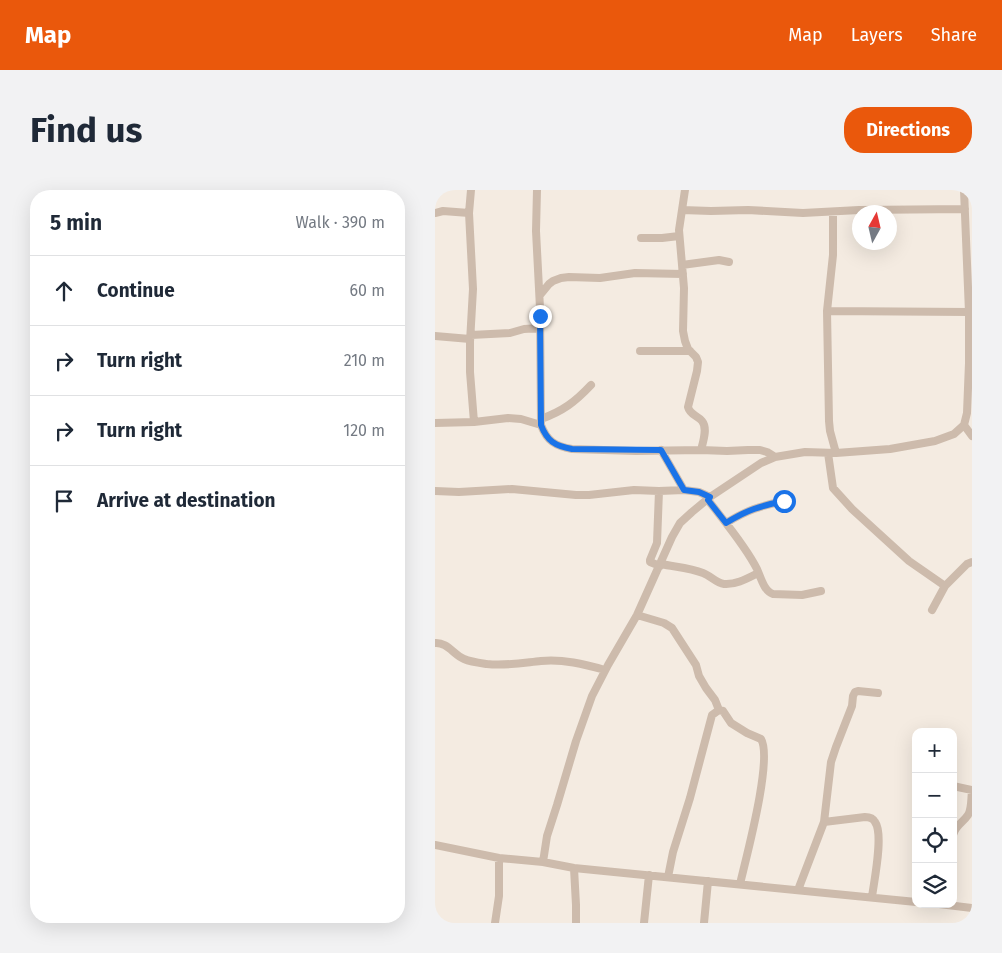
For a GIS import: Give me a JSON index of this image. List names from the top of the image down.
{
  "north": "top",
  "page": {
    "header": "Map",
    "nav": ["Map", "Layers", "Share"],
    "buttons": "Directions",
    "title": "Find us",
    "heading": ["5 min", "Walk · 390 m"],
    "list": [
      ["Continue", "60 m"],
      ["Turn right", "210 m"],
      ["Turn right", "120 m"],
      "Arrive at destination"
    ],
    "map_buttons": ["+", "−"]
  }
}
